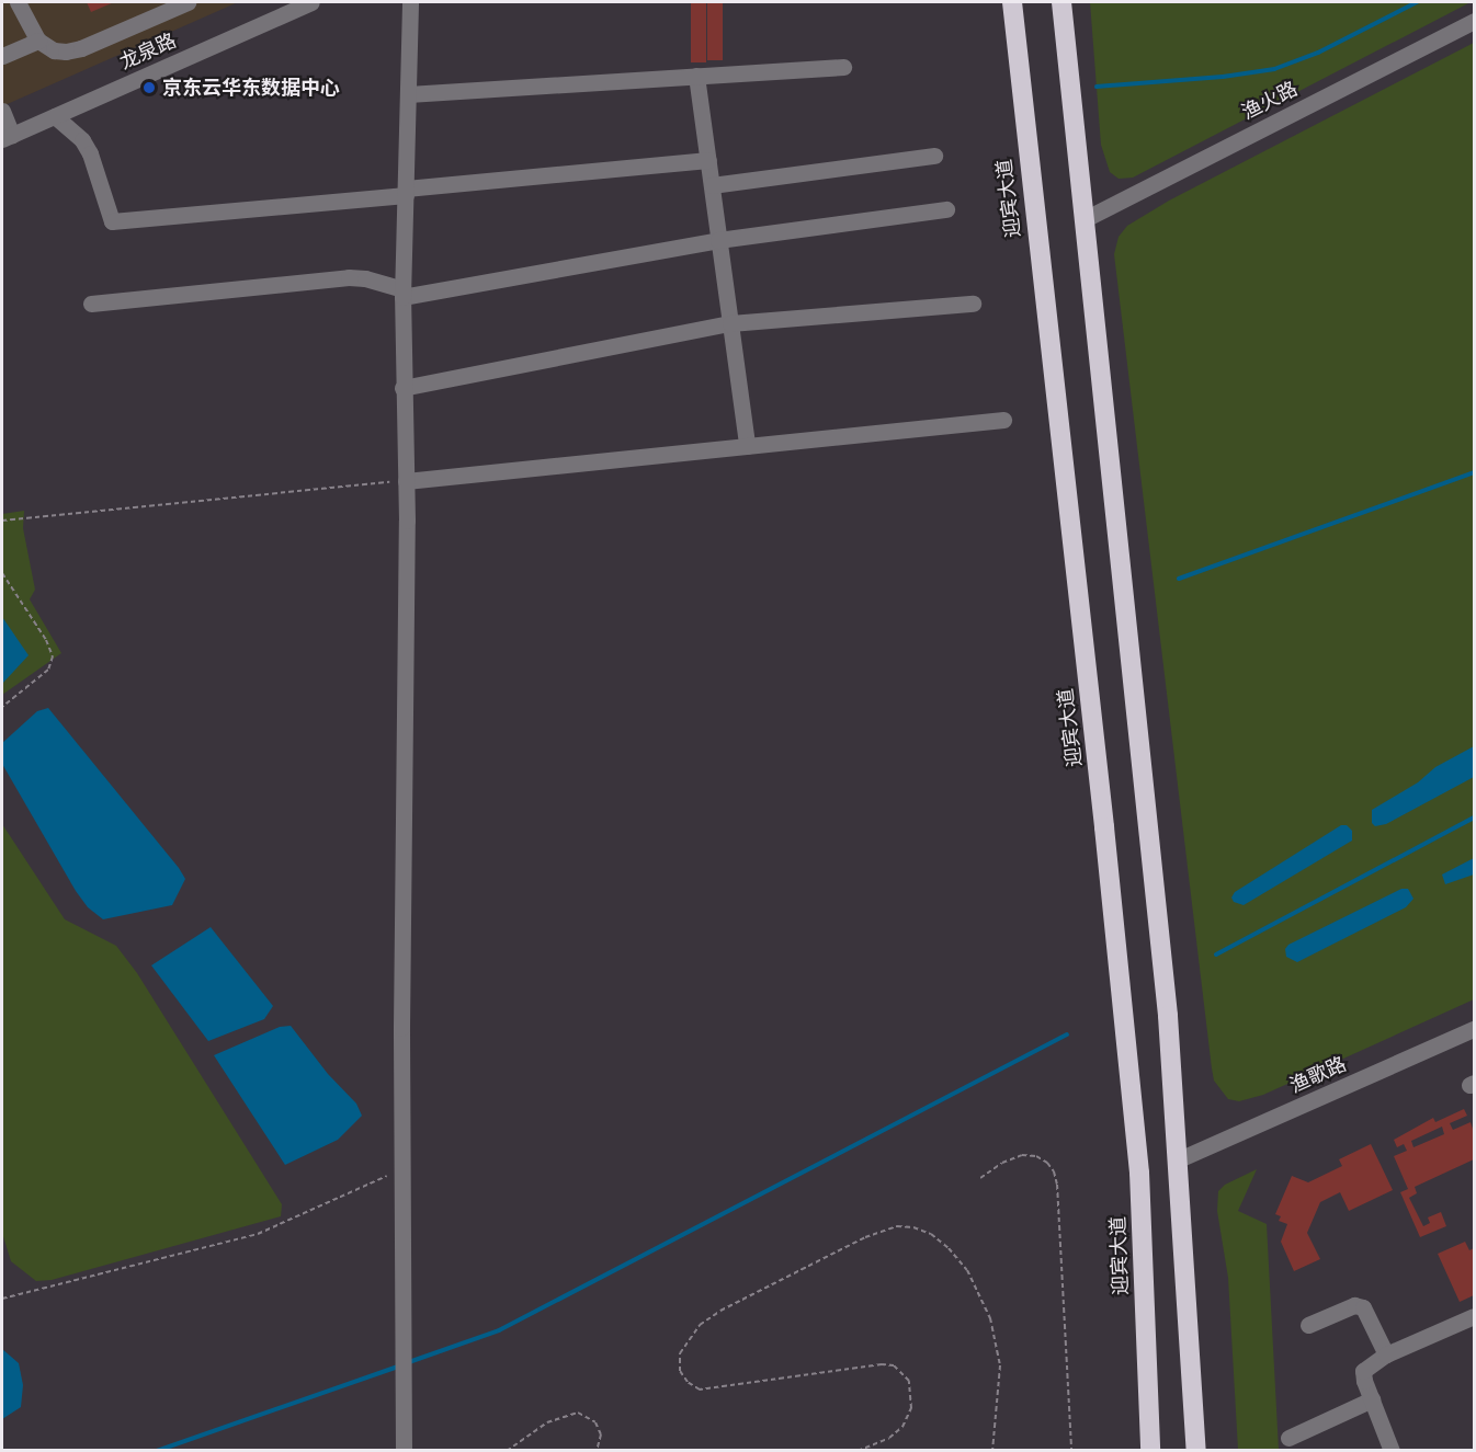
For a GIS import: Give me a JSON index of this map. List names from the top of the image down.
{
  "streets": {
    "highway": ["迎宾大道"],
    "street": ["龙泉路", "渔火路", "渔歌路"]
  },
  "places": ["京东云华东数据中心"]
}
